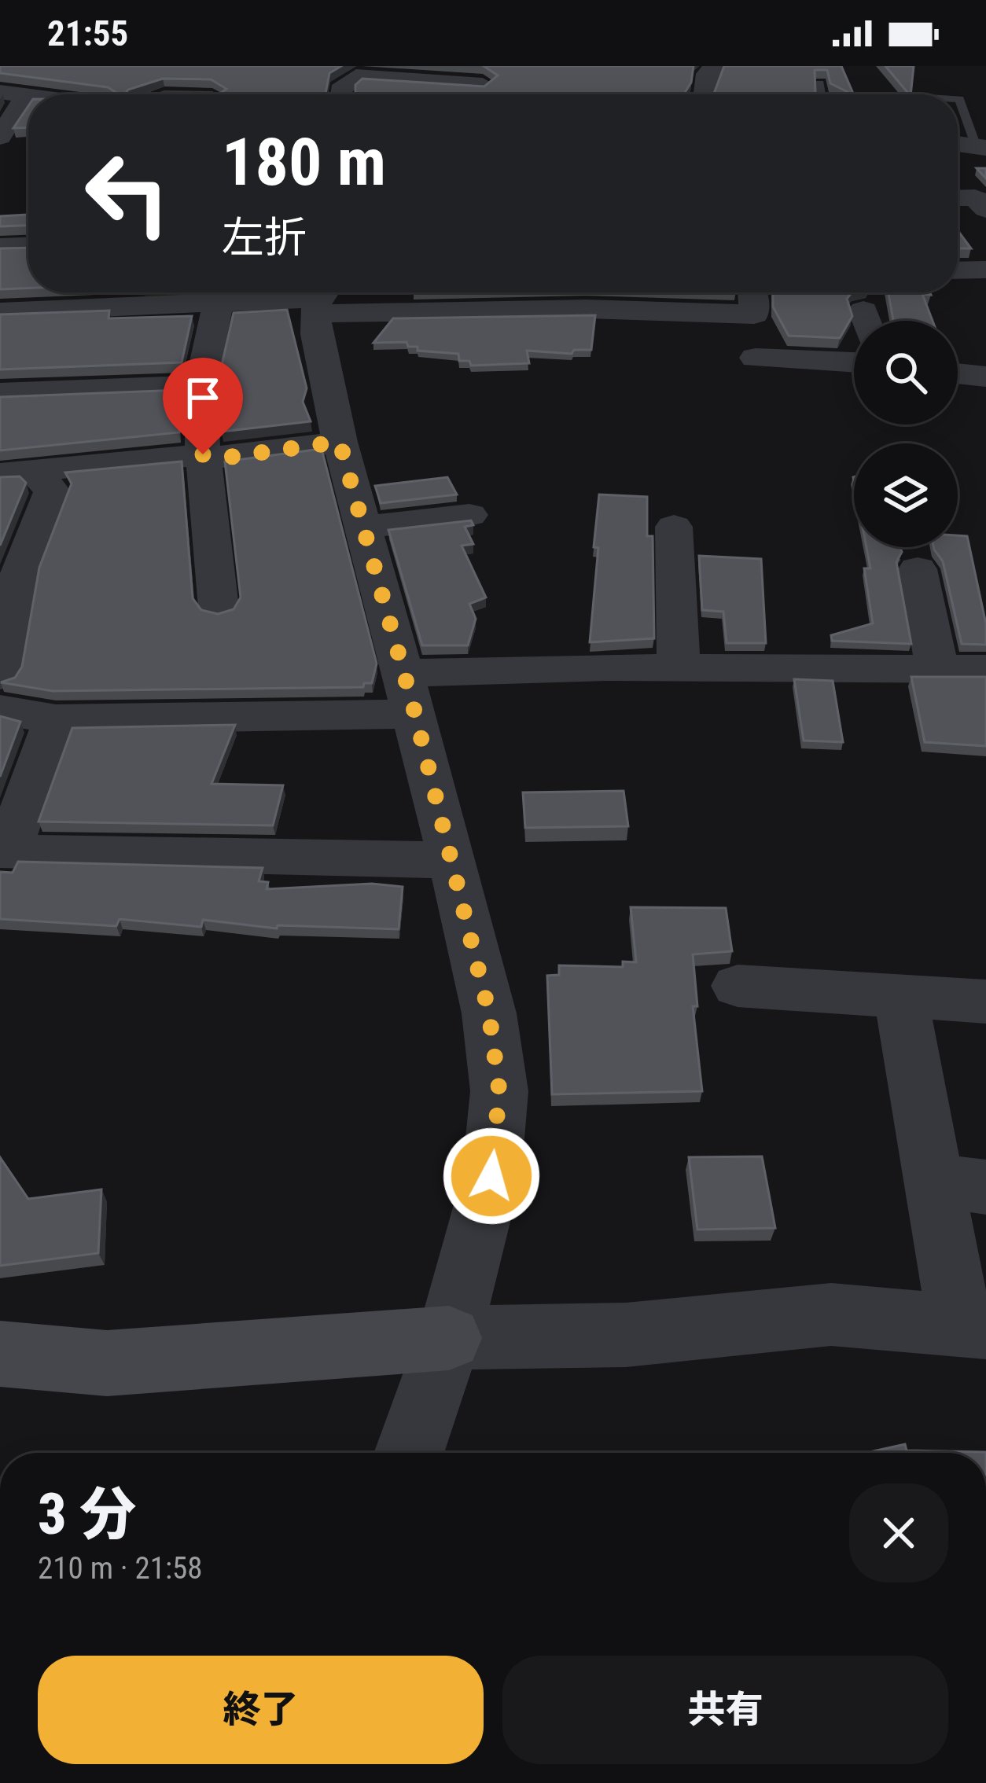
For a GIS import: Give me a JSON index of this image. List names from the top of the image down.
{
  "page": {
    "status": "21:55",
    "turn": ["180 m", "左折"],
    "heading": ["3 分", "210 m · 21:58"],
    "buttons": ["終了", "共有"]
  }
}
